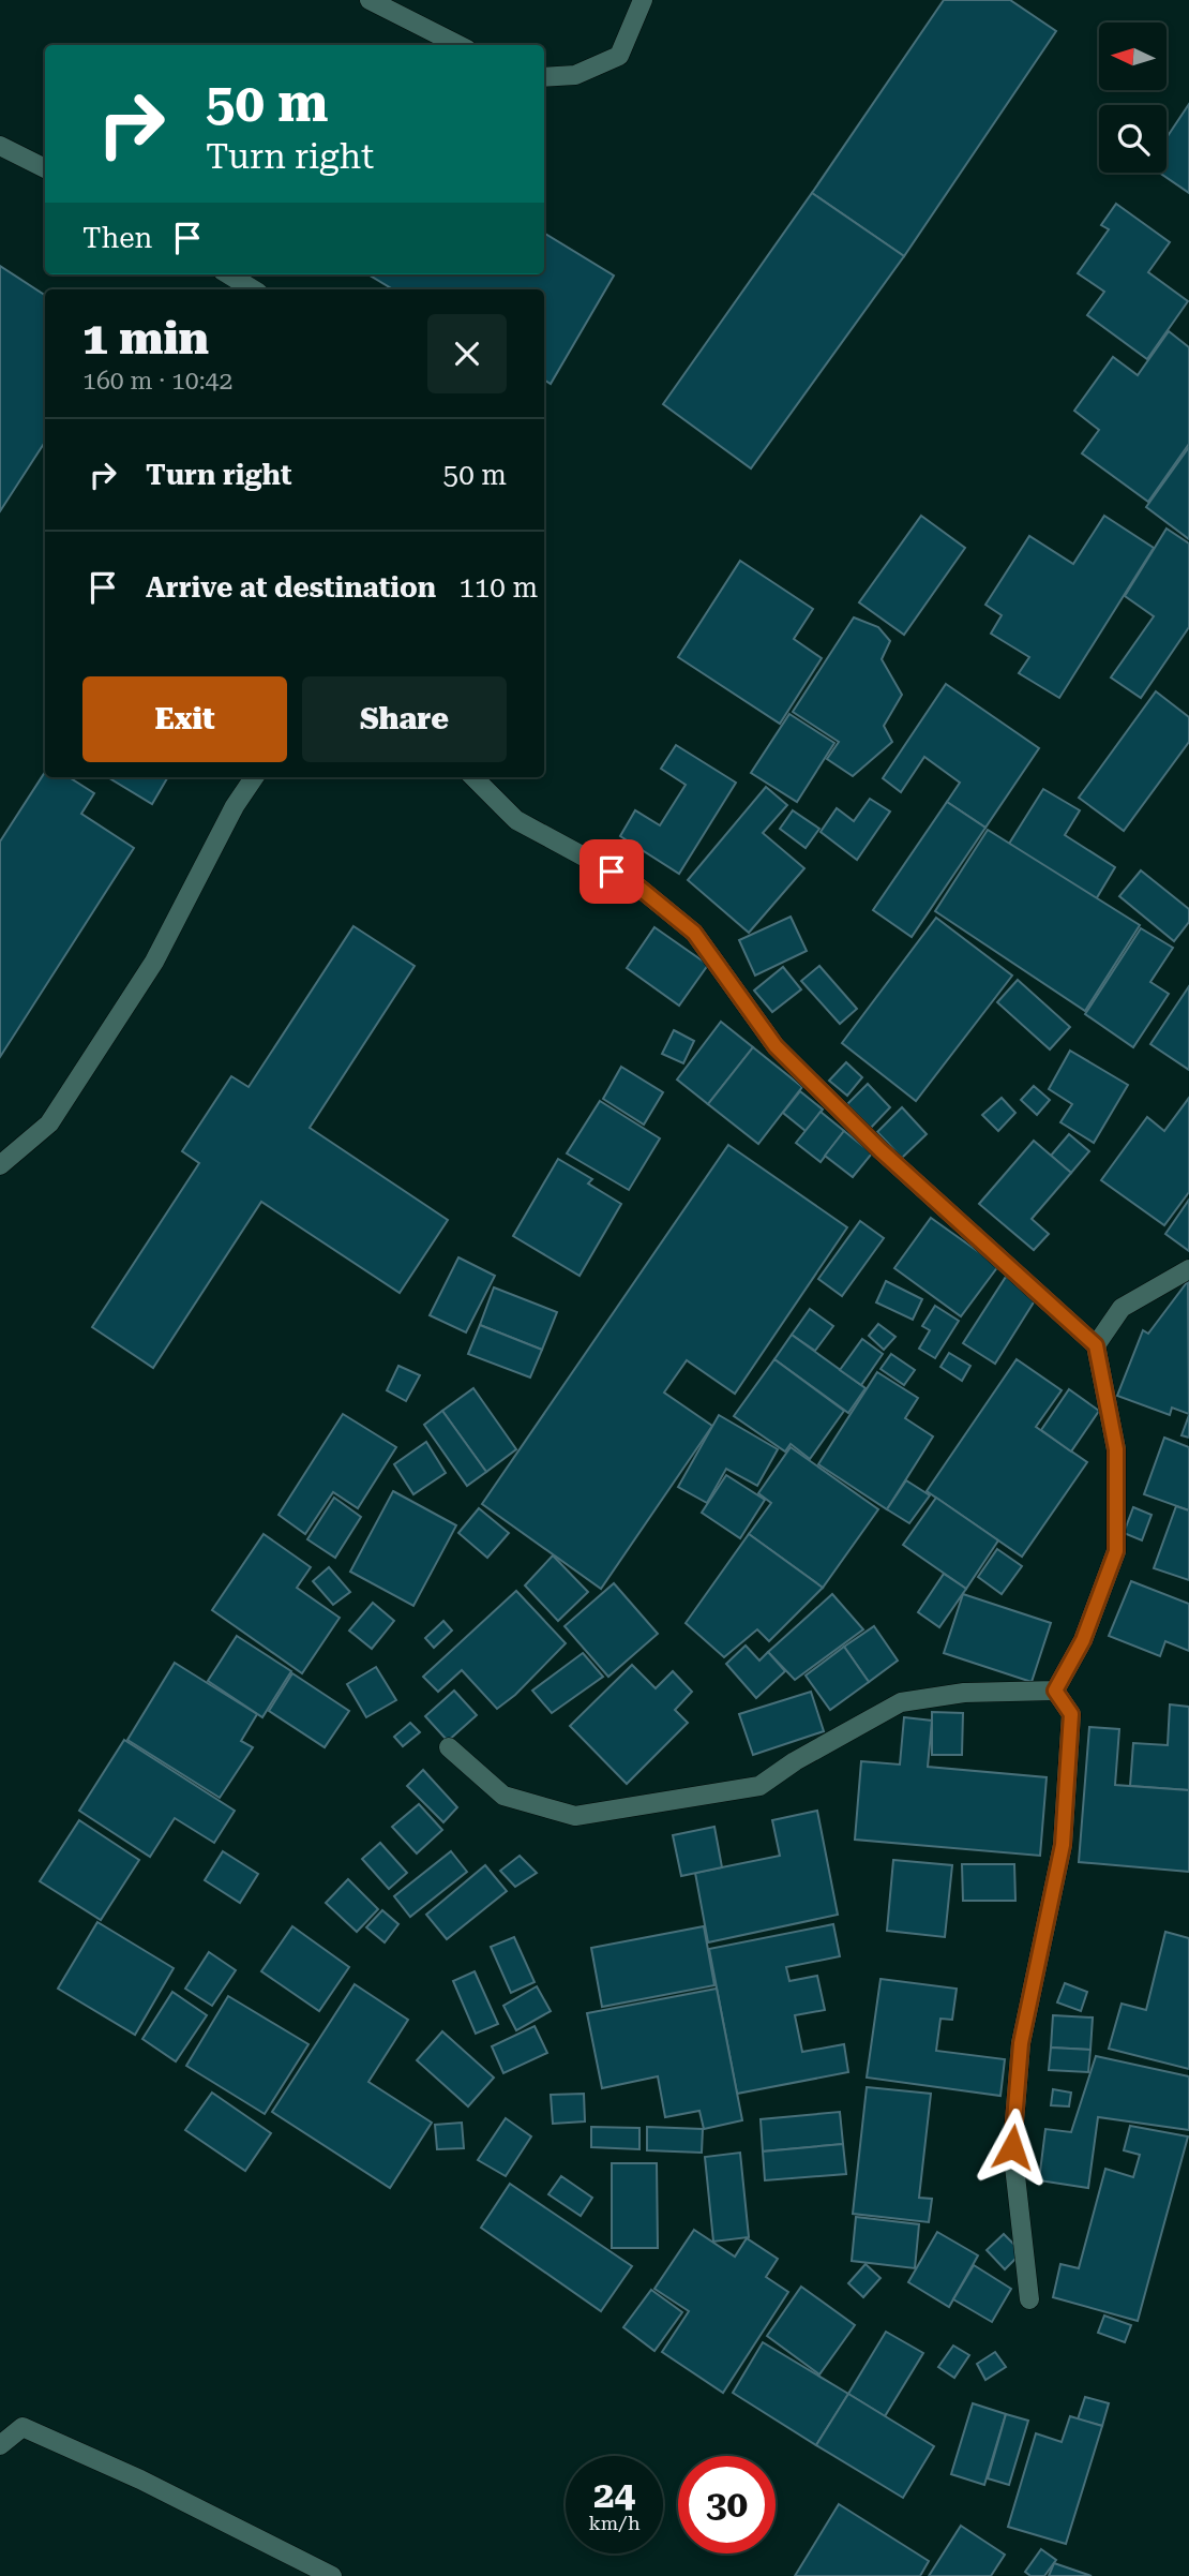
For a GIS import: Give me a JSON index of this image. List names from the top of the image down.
{
  "north": "left",
  "page": {
    "turn": ["50 m", "Turn right"],
    "then": "Then",
    "heading": ["1 min", "160 m · 10:42"],
    "list": [
      {
        "name": "Turn right",
        "value": "50 m"
      },
      {
        "name": "Arrive at destination",
        "value": "110 m"
      }
    ],
    "buttons": ["Exit", "Share"],
    "speed": "24 km/h",
    "limit": "30"
  }
}
